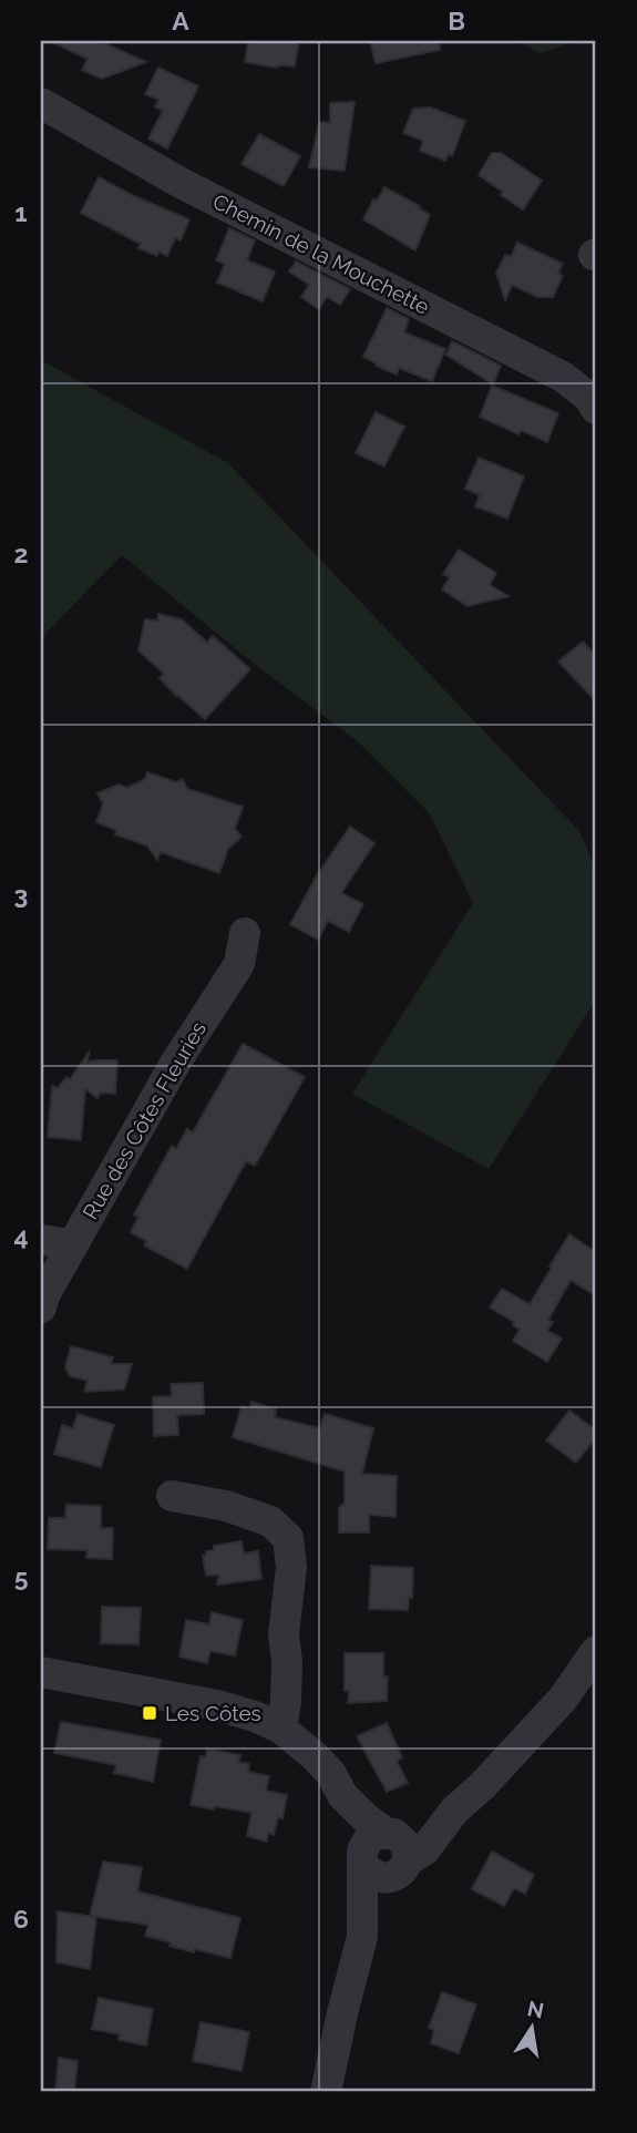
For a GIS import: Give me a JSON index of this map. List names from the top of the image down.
{
  "streets": {
    "street": ["Chemin de la Mouchette", "Rue des Côtes Fleuries"]
  },
  "places": {
    "transit": ["Les Côtes"]
  },
  "north": "top",
  "grid": {
    "columns": ["A", "B"],
    "rows": [
      "1",
      "2",
      "3",
      "4",
      "5",
      "6"
    ]
  }
}
